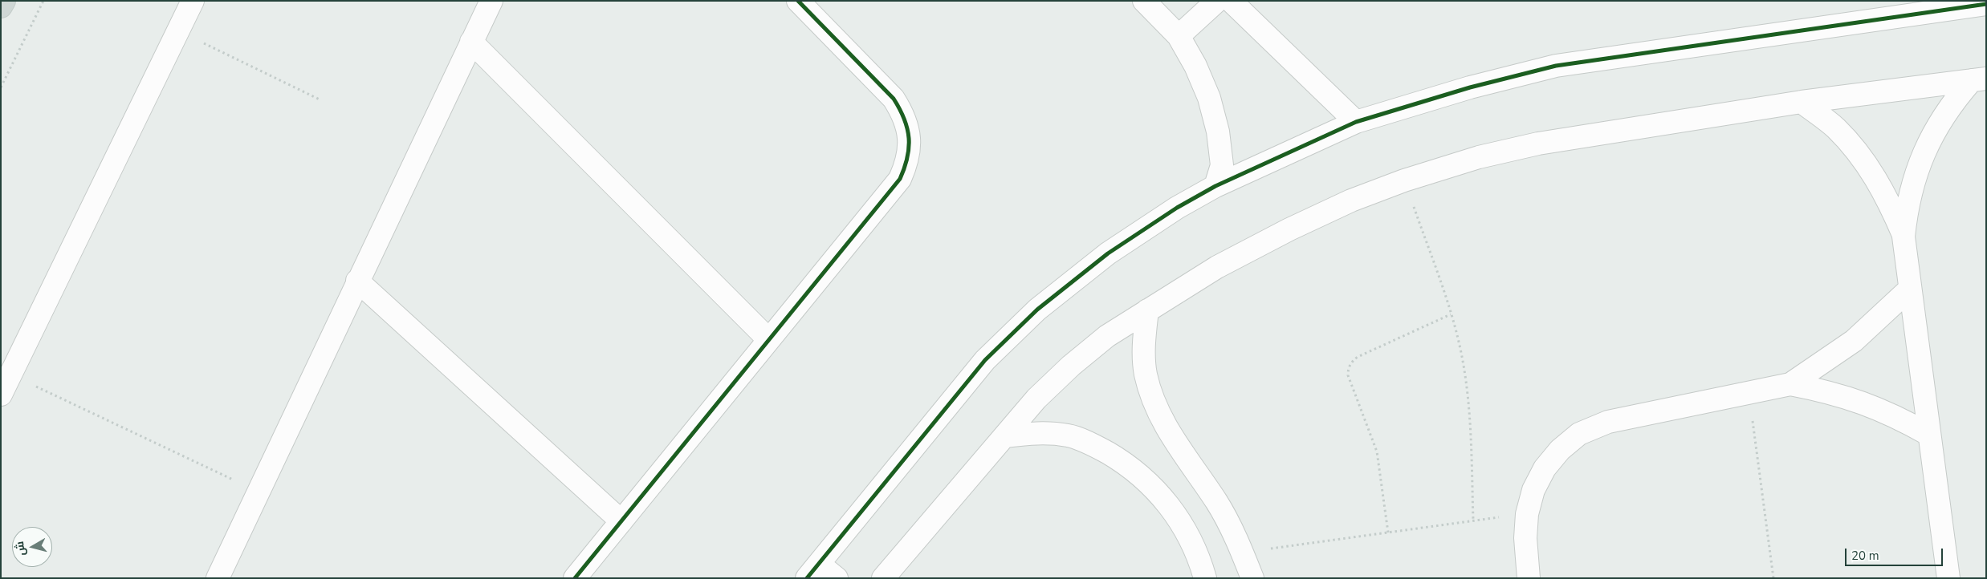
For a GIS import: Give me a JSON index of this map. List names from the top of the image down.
{
  "scale_bar": "20 m",
  "north": "left"
}
